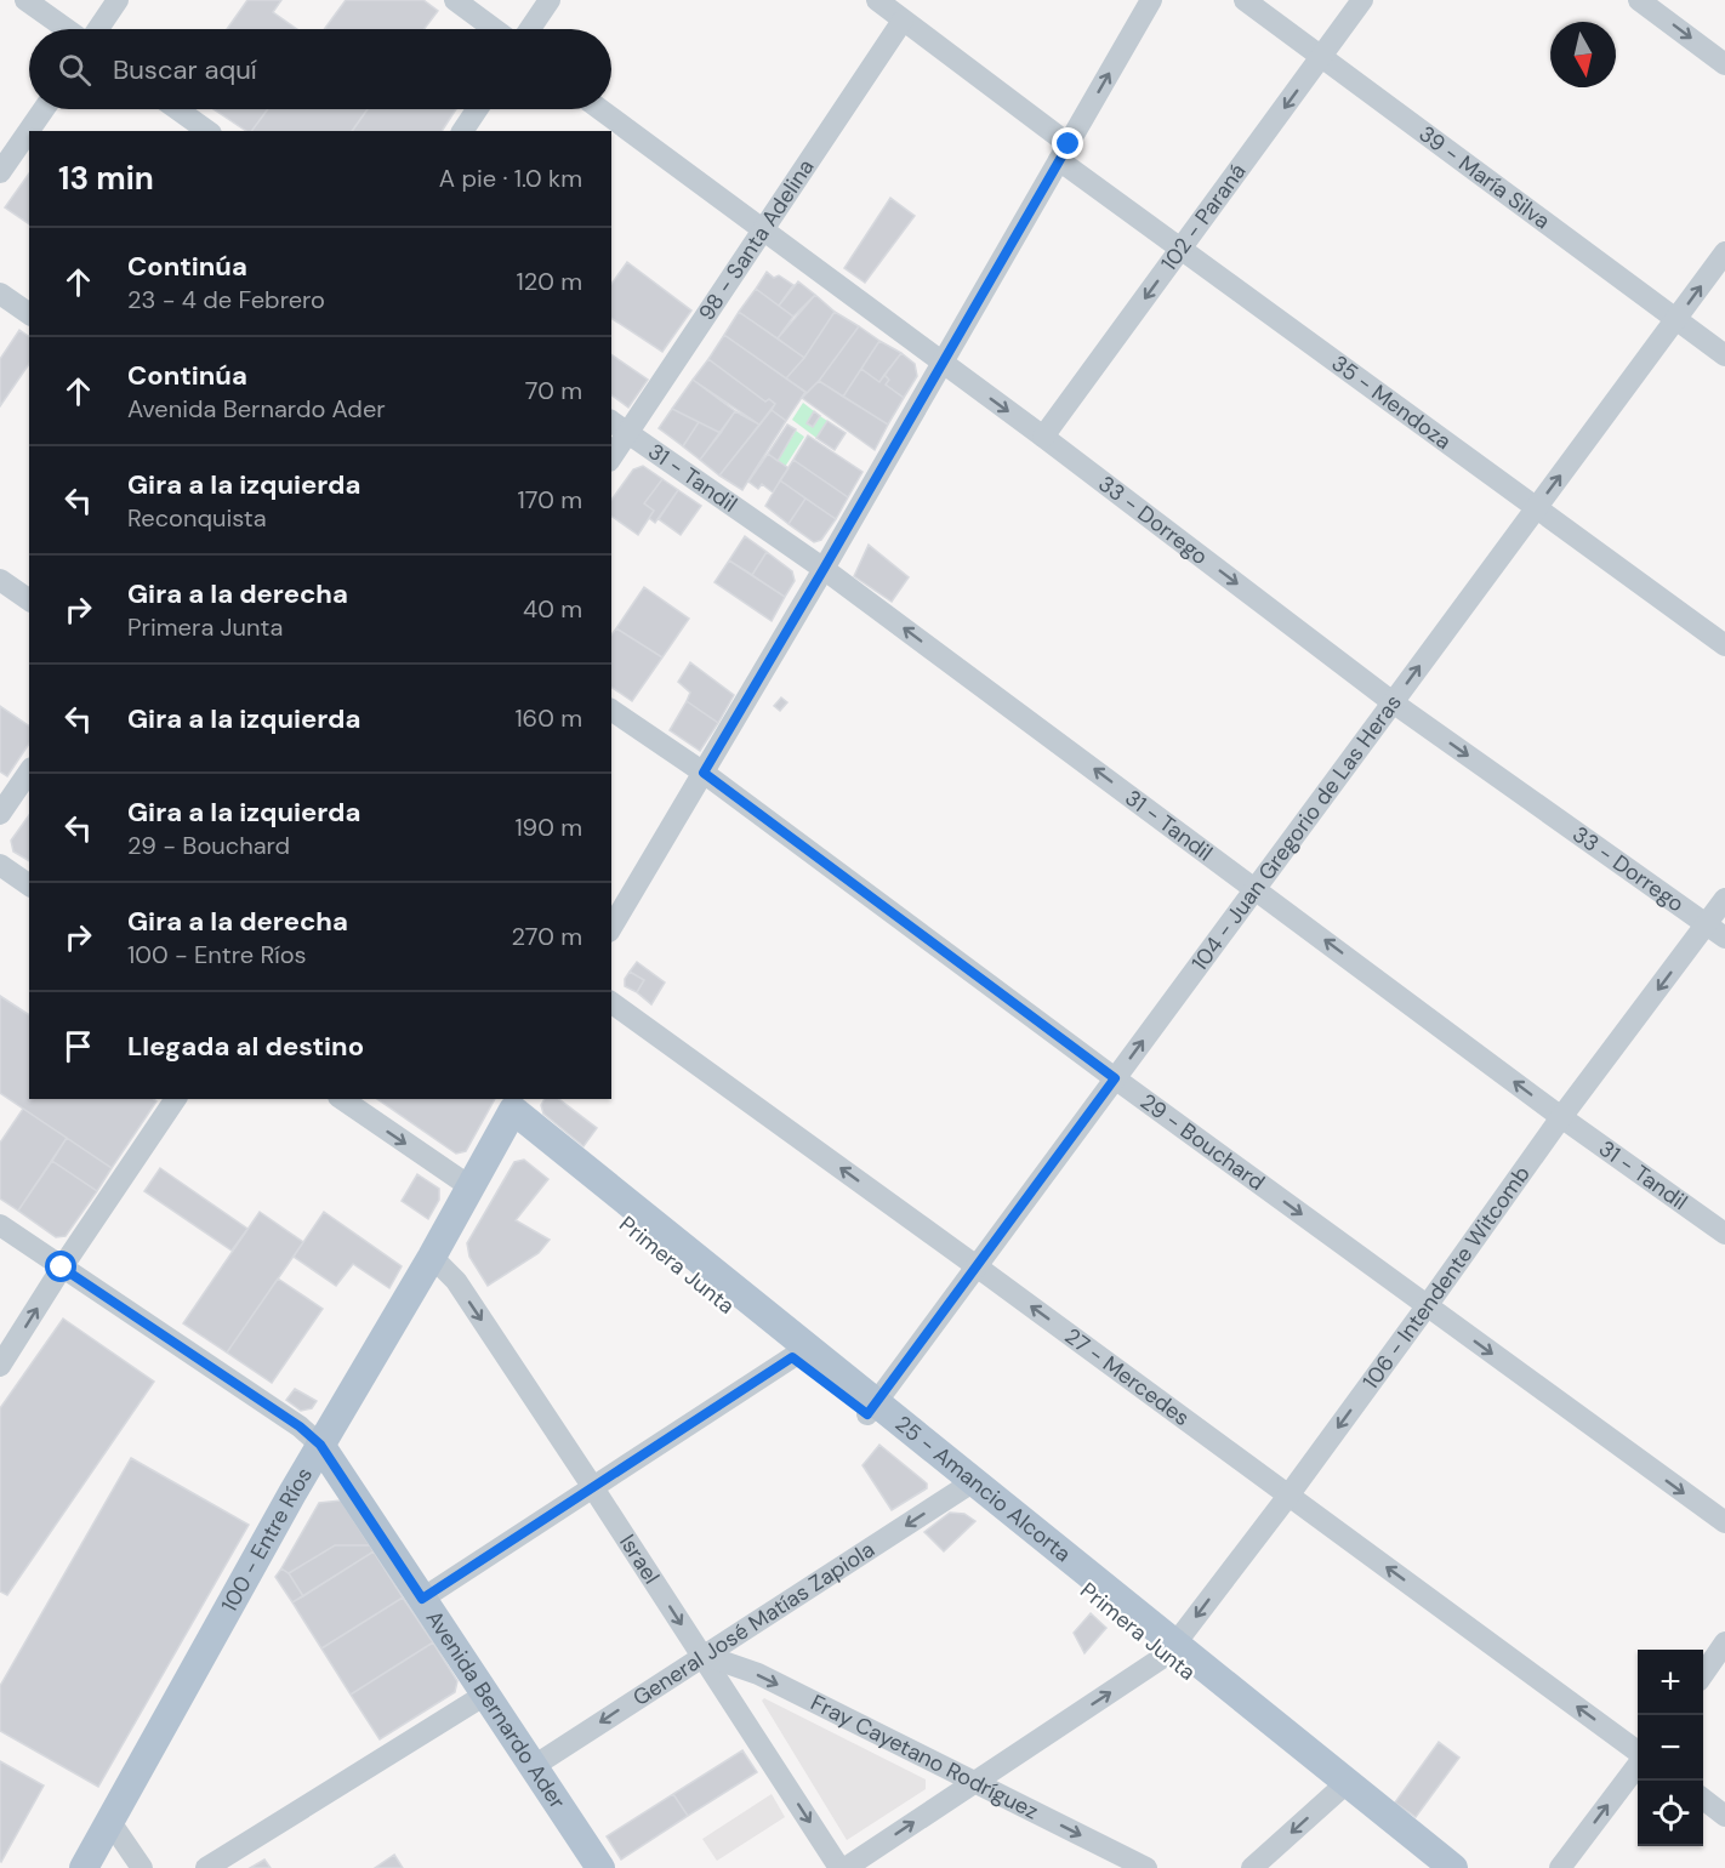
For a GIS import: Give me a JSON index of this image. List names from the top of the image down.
{
  "streets": {
    "main road": ["Primera Junta", "100 - Entre Ríos", "Avenida Bernardo Ader"],
    "street": [
      "39 - María Silva",
      "102 - Paraná",
      "98 - Santa Adelina",
      "35 - Mendoza",
      "31 - Tandil",
      "33 - Dorrego",
      "104 - Juan Gregorio de Las Heras",
      "29 - Bouchard",
      "106 - Intendente Witcomb",
      "27 - Mercedes",
      "Israel",
      "General José Matías Zapiola",
      "Fray Cayetano Rodríguez"
    ]
  },
  "crossings": [
    ["39 - María Silva", "102 - Paraná"],
    ["39 - María Silva", "104 - Juan Gregorio de Las Heras"],
    ["102 - Paraná", "35 - Mendoza"],
    ["102 - Paraná", "33 - Dorrego"],
    ["98 - Santa Adelina", "35 - Mendoza"],
    ["98 - Santa Adelina", "31 - Tandil"],
    ["98 - Santa Adelina", "33 - Dorrego"],
    ["35 - Mendoza", "104 - Juan Gregorio de Las Heras"],
    ["31 - Tandil", "104 - Juan Gregorio de Las Heras"],
    ["31 - Tandil", "106 - Intendente Witcomb"],
    ["33 - Dorrego", "104 - Juan Gregorio de Las Heras"],
    ["33 - Dorrego", "106 - Intendente Witcomb"],
    ["104 - Juan Gregorio de Las Heras", "29 - Bouchard"],
    ["104 - Juan Gregorio de Las Heras", "Primera Junta"],
    ["104 - Juan Gregorio de Las Heras", "27 - Mercedes"],
    ["29 - Bouchard", "106 - Intendente Witcomb"],
    ["Primera Junta", "106 - Intendente Witcomb"],
    ["Primera Junta", "100 - Entre Ríos"],
    ["Primera Junta", "General José Matías Zapiola"],
    ["106 - Intendente Witcomb", "27 - Mercedes"],
    ["106 - Intendente Witcomb", "Fray Cayetano Rodríguez"],
    ["100 - Entre Ríos", "Israel"],
    ["100 - Entre Ríos", "Avenida Bernardo Ader"],
    ["Israel", "General José Matías Zapiola"],
    ["Israel", "Fray Cayetano Rodríguez"],
    ["General José Matías Zapiola", "Avenida Bernardo Ader"],
    ["General José Matías Zapiola", "Fray Cayetano Rodríguez"]
  ],
  "one_way": [
    "31 - Tandil",
    "33 - Dorrego",
    "104 - Juan Gregorio de Las Heras",
    "29 - Bouchard",
    "27 - Mercedes",
    "Israel",
    "General José Matías Zapiola",
    "Fray Cayetano Rodríguez"
  ],
  "north": "bottom",
  "page": {
    "search": "Buscar aquí",
    "heading": ["13 min", "A pie · 1.0 km"],
    "list": [
      ["Continúa", "23 - 4 de Febrero", "120 m"],
      ["Continúa", "Avenida Bernardo Ader", "70 m"],
      ["Gira a la izquierda", "Reconquista", "170 m"],
      ["Gira a la derecha", "Primera Junta", "40 m"],
      ["Gira a la izquierda", "160 m"],
      ["Gira a la izquierda", "29 - Bouchard", "190 m"],
      ["Gira a la derecha", "100 - Entre Ríos", "270 m"],
      "Llegada al destino"
    ],
    "map_buttons": ["+", "−"]
  }
}
